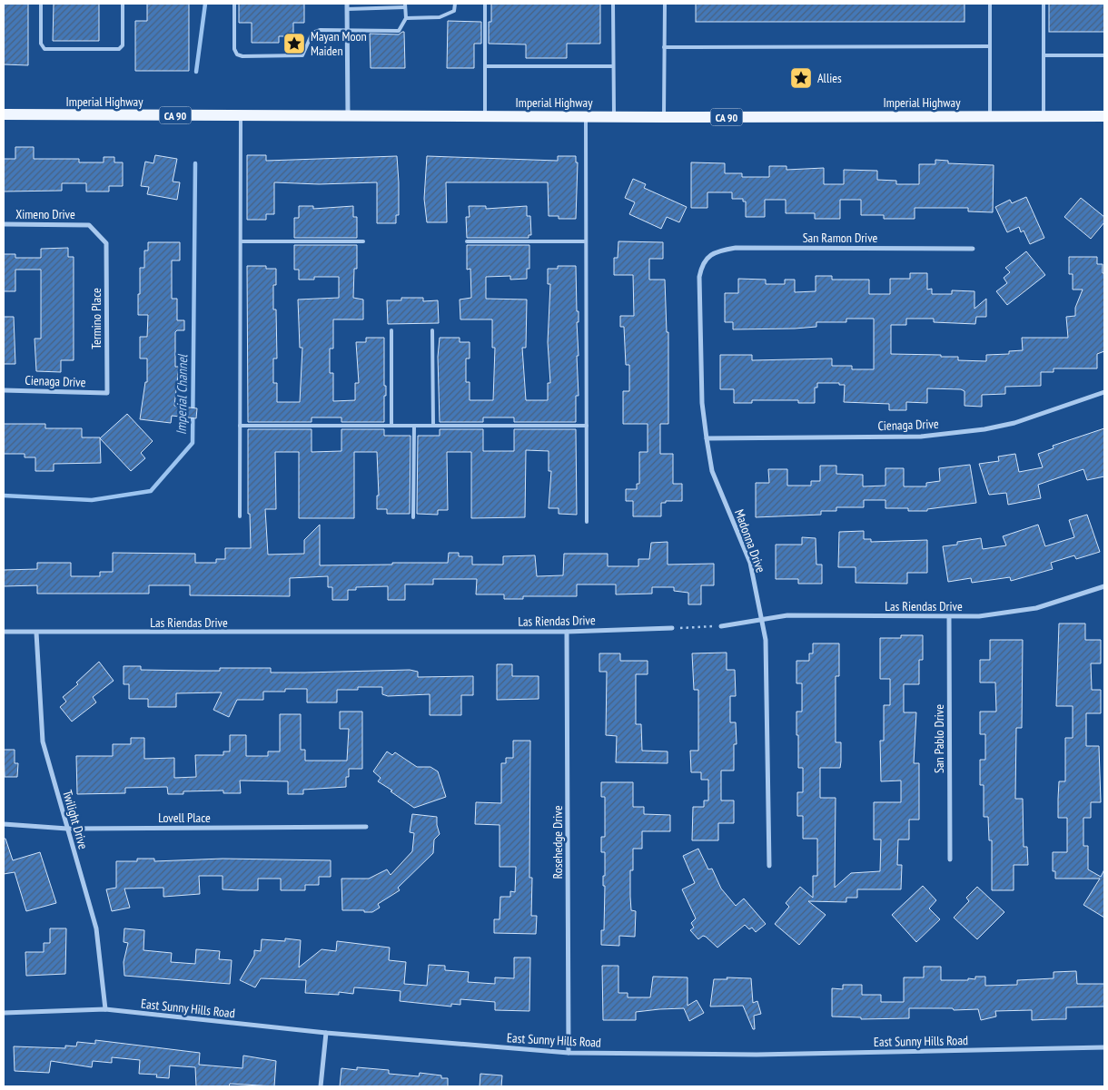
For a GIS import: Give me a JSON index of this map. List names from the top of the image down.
{
  "streets": {
    "main road": ["Imperial Highway", "CA 90"],
    "street": [
      "Ximeno Drive",
      "San Ramon Drive",
      "Termino Place",
      "Cienaga Drive",
      "Madonna Drive",
      "Las Riendas Drive",
      "San Pablo Drive",
      "Lovell Place",
      "Twilight Drive",
      "Rosehedge Drive",
      "East Sunny Hills Road"
    ]
  },
  "crossings": [
    ["Ximeno Drive", "Termino Place"],
    ["San Ramon Drive", "Madonna Drive"],
    ["Termino Place", "Cienaga Drive"],
    ["Cienaga Drive", "Madonna Drive"],
    ["Madonna Drive", "Las Riendas Drive"],
    ["Las Riendas Drive", "San Pablo Drive"],
    ["Las Riendas Drive", "Twilight Drive"],
    ["Las Riendas Drive", "Rosehedge Drive"],
    ["Lovell Place", "Twilight Drive"],
    ["Twilight Drive", "East Sunny Hills Road"],
    ["Rosehedge Drive", "East Sunny Hills Road"]
  ],
  "water": ["Imperial Channel"],
  "places": {
    "place": ["Mayan Moon Maiden", "Allies"]
  }
}
